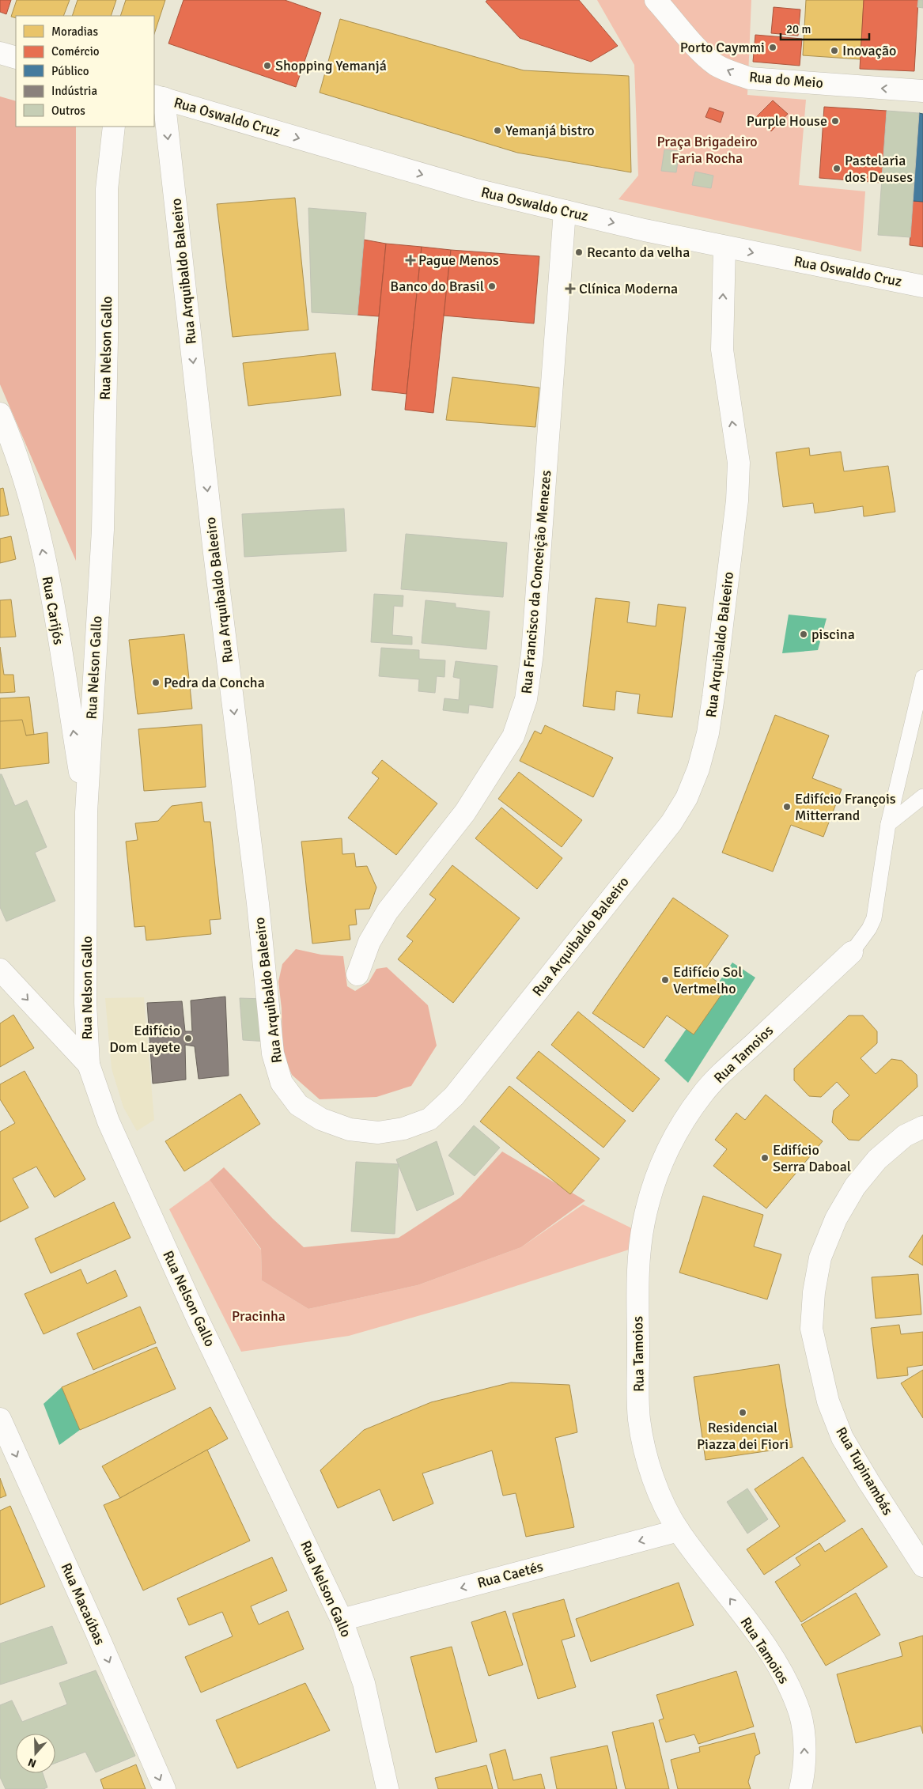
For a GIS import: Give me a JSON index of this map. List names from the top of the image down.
{
  "streets": {
    "street": [
      "Rua do Meio",
      "Rua Oswaldo Cruz",
      "Rua Arquibaldo Baleeiro",
      "Rua Nelson Gallo",
      "Rua Francisco da Conceição Menezes",
      "Rua Carijós",
      "Rua Tamoios",
      "Rua Tupinambás",
      "Rua Caetés",
      "Rua Macaúbas"
    ]
  },
  "crossings": [
    ["Rua Oswaldo Cruz", "Rua Arquibaldo Baleeiro"],
    ["Rua Oswaldo Cruz", "Rua Francisco da Conceição Menezes"],
    ["Rua Nelson Gallo", "Rua Carijós"],
    ["Rua Nelson Gallo", "Rua Caetés"],
    ["Rua Tamoios", "Rua Caetés"]
  ],
  "one_way": [
    "Rua do Meio",
    "Rua Oswaldo Cruz",
    "Rua Carijós",
    "Rua Caetés",
    "Rua Macaúbas"
  ],
  "parks": ["Praça Brigadeiro Faria Rocha", "Pracinha"],
  "places": {
    "other": [
      "Porto Caymmi",
      "Inovação",
      "Shopping Yemanjá",
      "Purple House",
      "Yemanjá bistro",
      "Pastelaria dos Deuses",
      "Recanto da velha",
      "Banco do Brasil",
      "piscina",
      "Pedra da Concha",
      "Edifício François Mitterrand",
      "Edifício Sol Vertmelho",
      "Edifício Dom Layete",
      "Edifício Serra Daboal",
      "Residencial Piazza dei Fiori"
    ],
    "health": ["Pague Menos", "Clínica Moderna"]
  },
  "legend": [
    "Moradias",
    "Comércio",
    "Público",
    "Indústria",
    "Outros"
  ],
  "scale_bar": "20 m",
  "north": "bottom"
}
